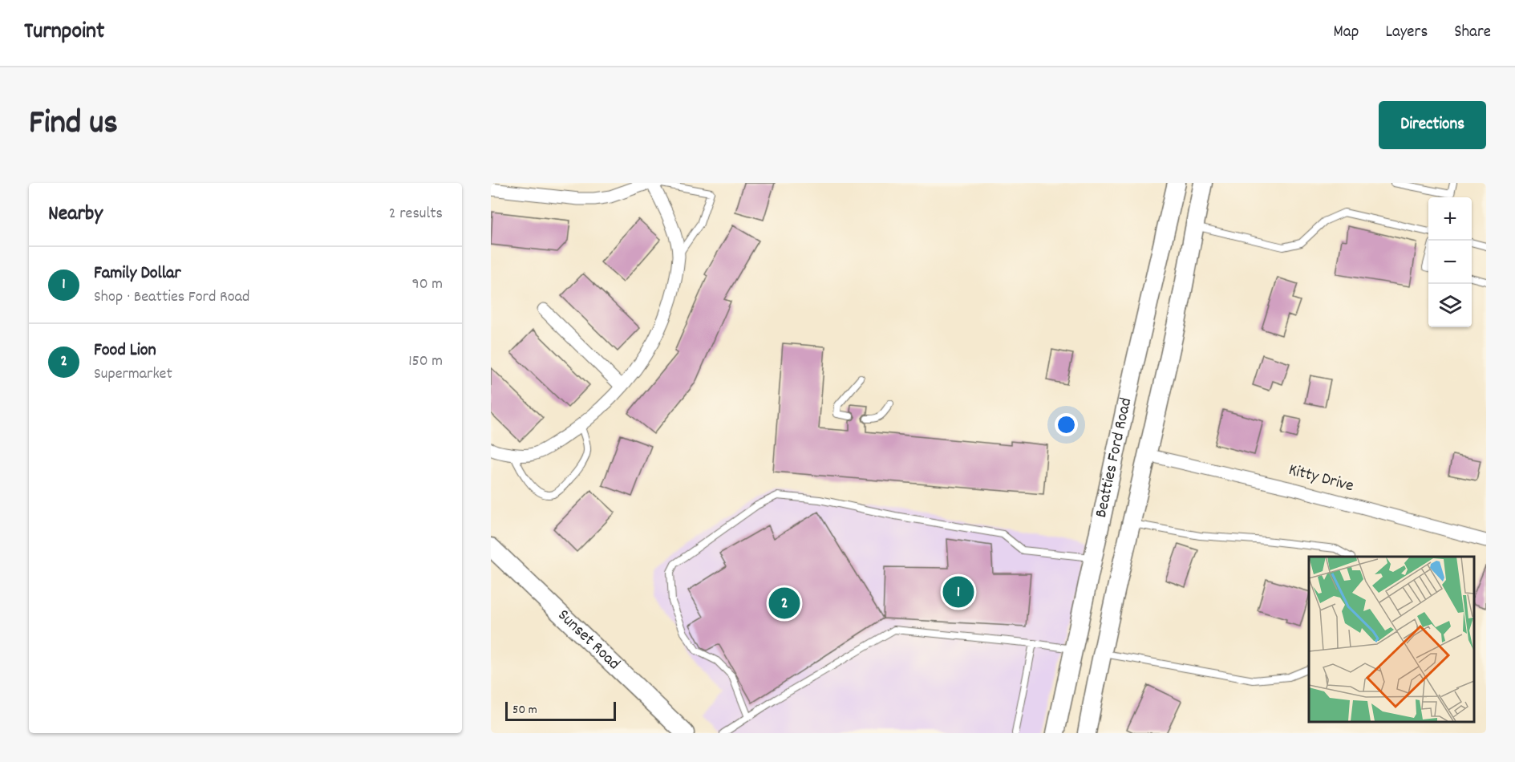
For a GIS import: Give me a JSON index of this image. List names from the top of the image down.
{
  "streets": {
    "main road": ["Beatties Ford Road", "Sunset Road"],
    "street": ["Kitty Drive"]
  },
  "crossings": [
    ["Beatties Ford Road", "Kitty Drive"]
  ],
  "scale_bar": "50 m",
  "page": {
    "header": "Turnpoint",
    "nav": ["Map", "Layers", "Share"],
    "title": "Find us",
    "buttons": "Directions",
    "heading": ["Nearby", "2 results"],
    "map_buttons": ["+", "−"],
    "list": [
      {
        "mark": "1",
        "name": "Family Dollar",
        "note": "Shop · Beatties Ford Road",
        "value": "90 m"
      },
      {
        "mark": "2",
        "name": "Food Lion",
        "note": "Supermarket",
        "value": "150 m"
      }
    ],
    "pins": ["1", "2"],
    "scale": "50 m"
  }
}
